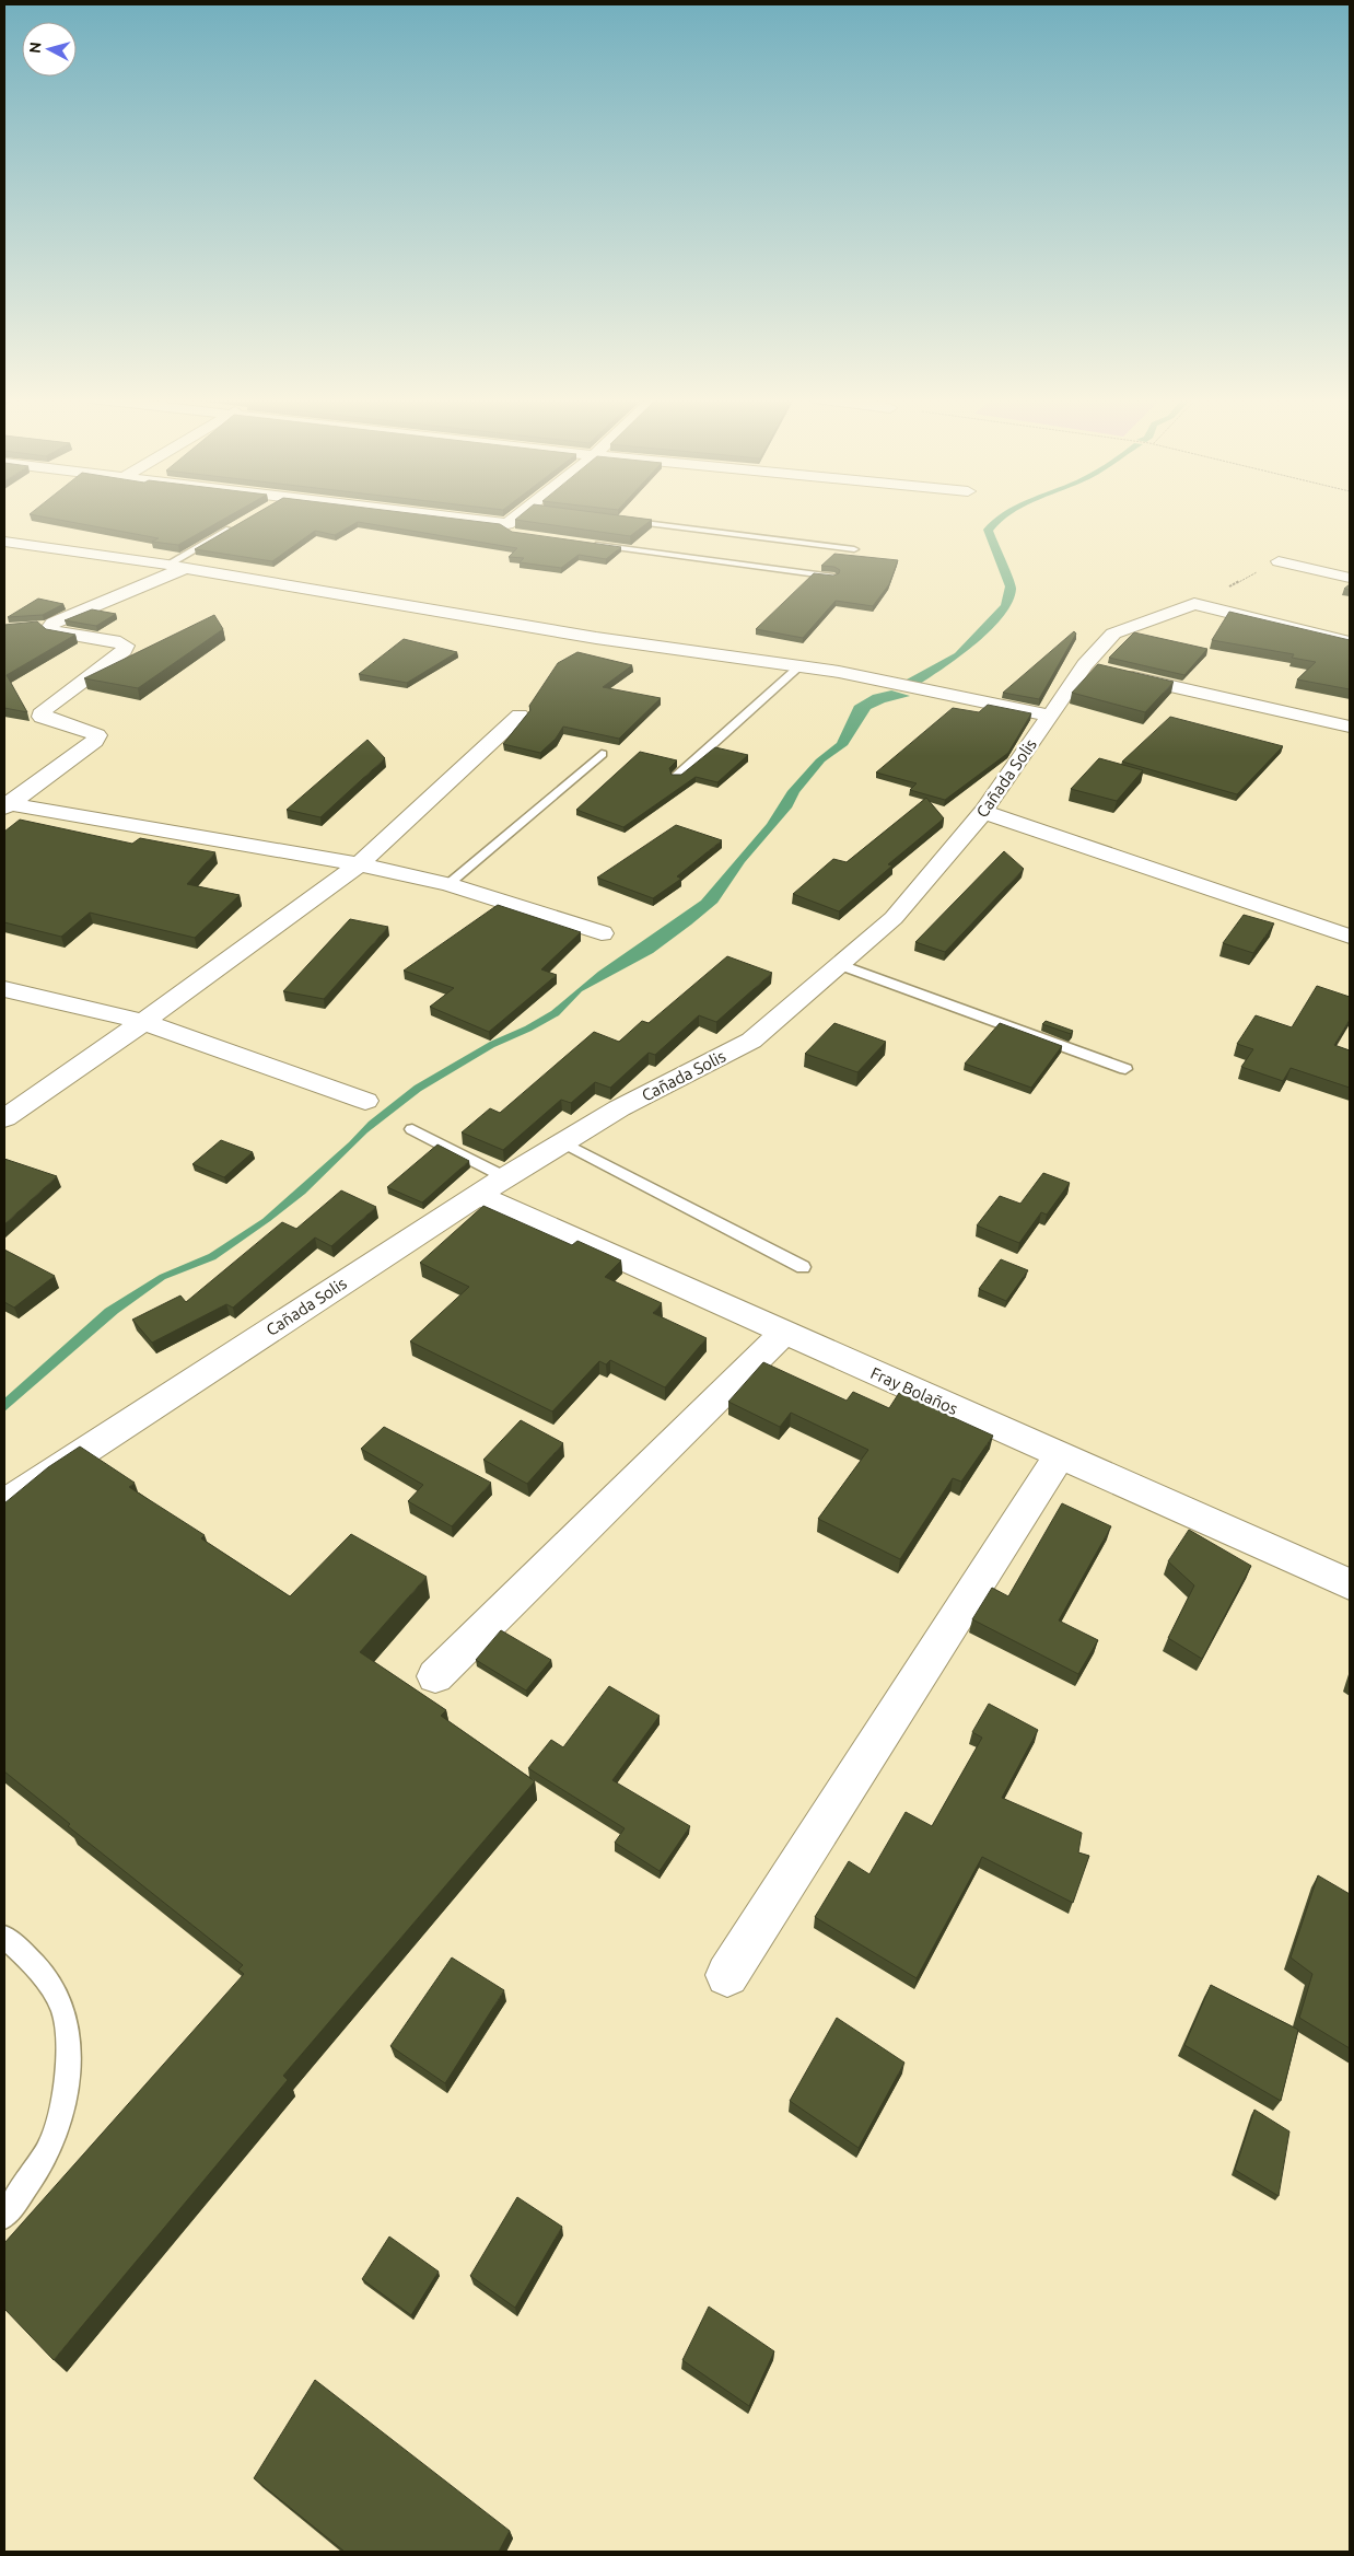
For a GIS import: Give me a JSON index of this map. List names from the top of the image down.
{
  "streets": {
    "street": ["Cañada Solis", "Fray Bolaños"]
  },
  "crossings": [
    ["Cañada Solis", "Fray Bolaños"]
  ],
  "north": "left"
}
